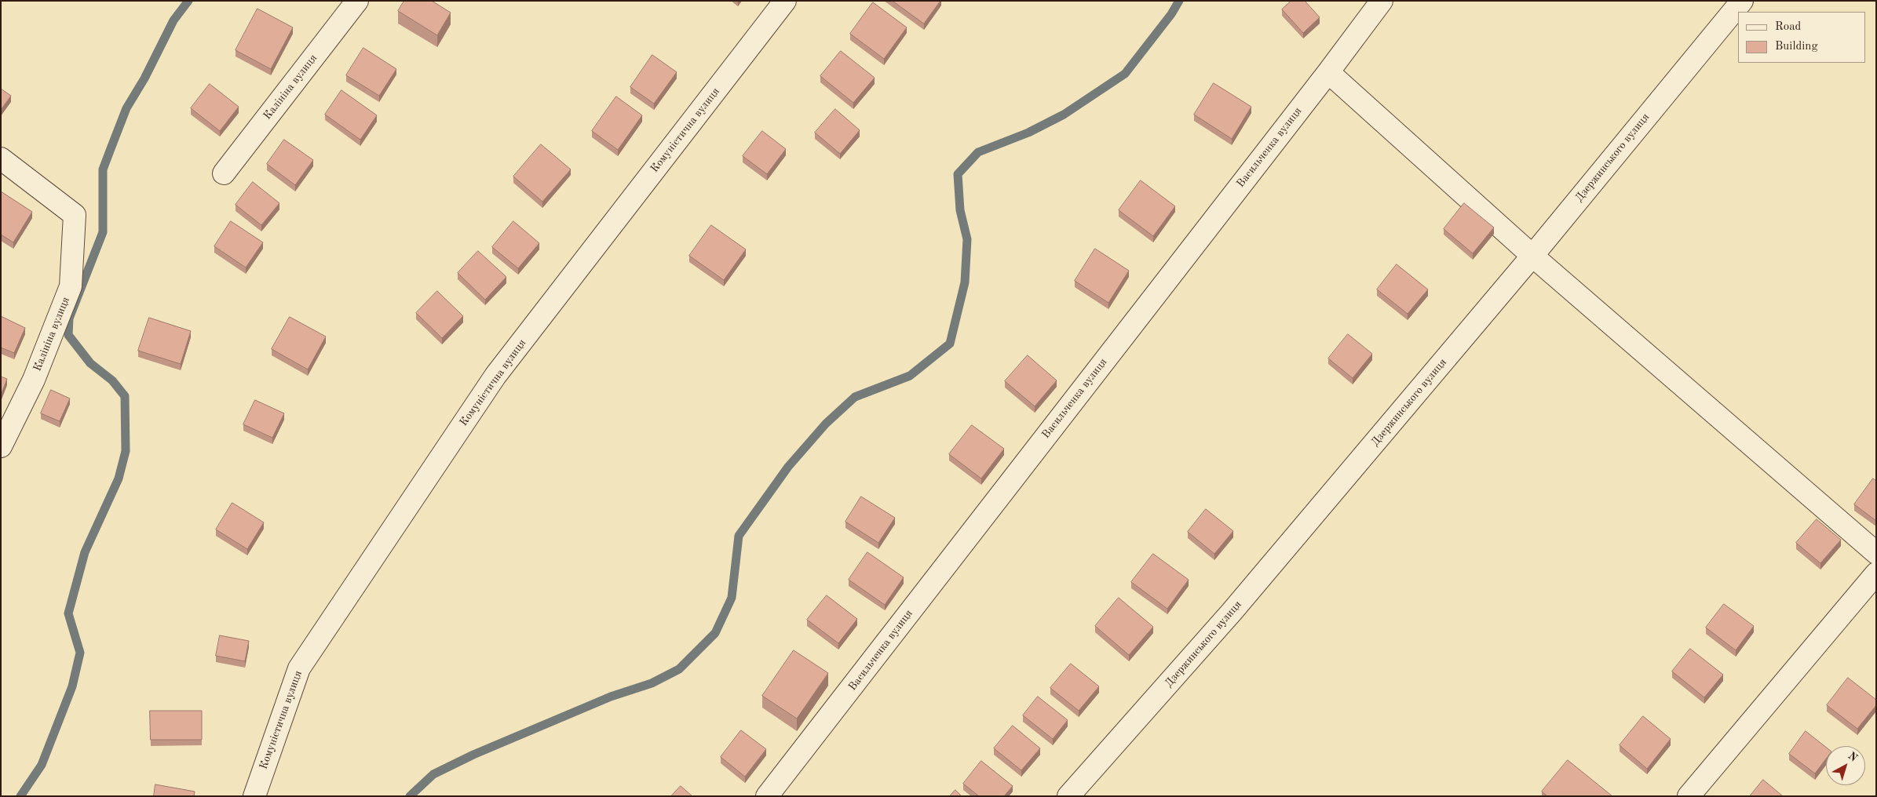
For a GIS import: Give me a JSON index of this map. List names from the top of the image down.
{
  "streets": {
    "street": [
      "Калініна вулиця",
      "Комуністична вулиця",
      "Васильченка вулиця",
      "Дзержинського вулиця"
    ]
  },
  "legend": ["Road", "Building"],
  "north": "top right"
}
